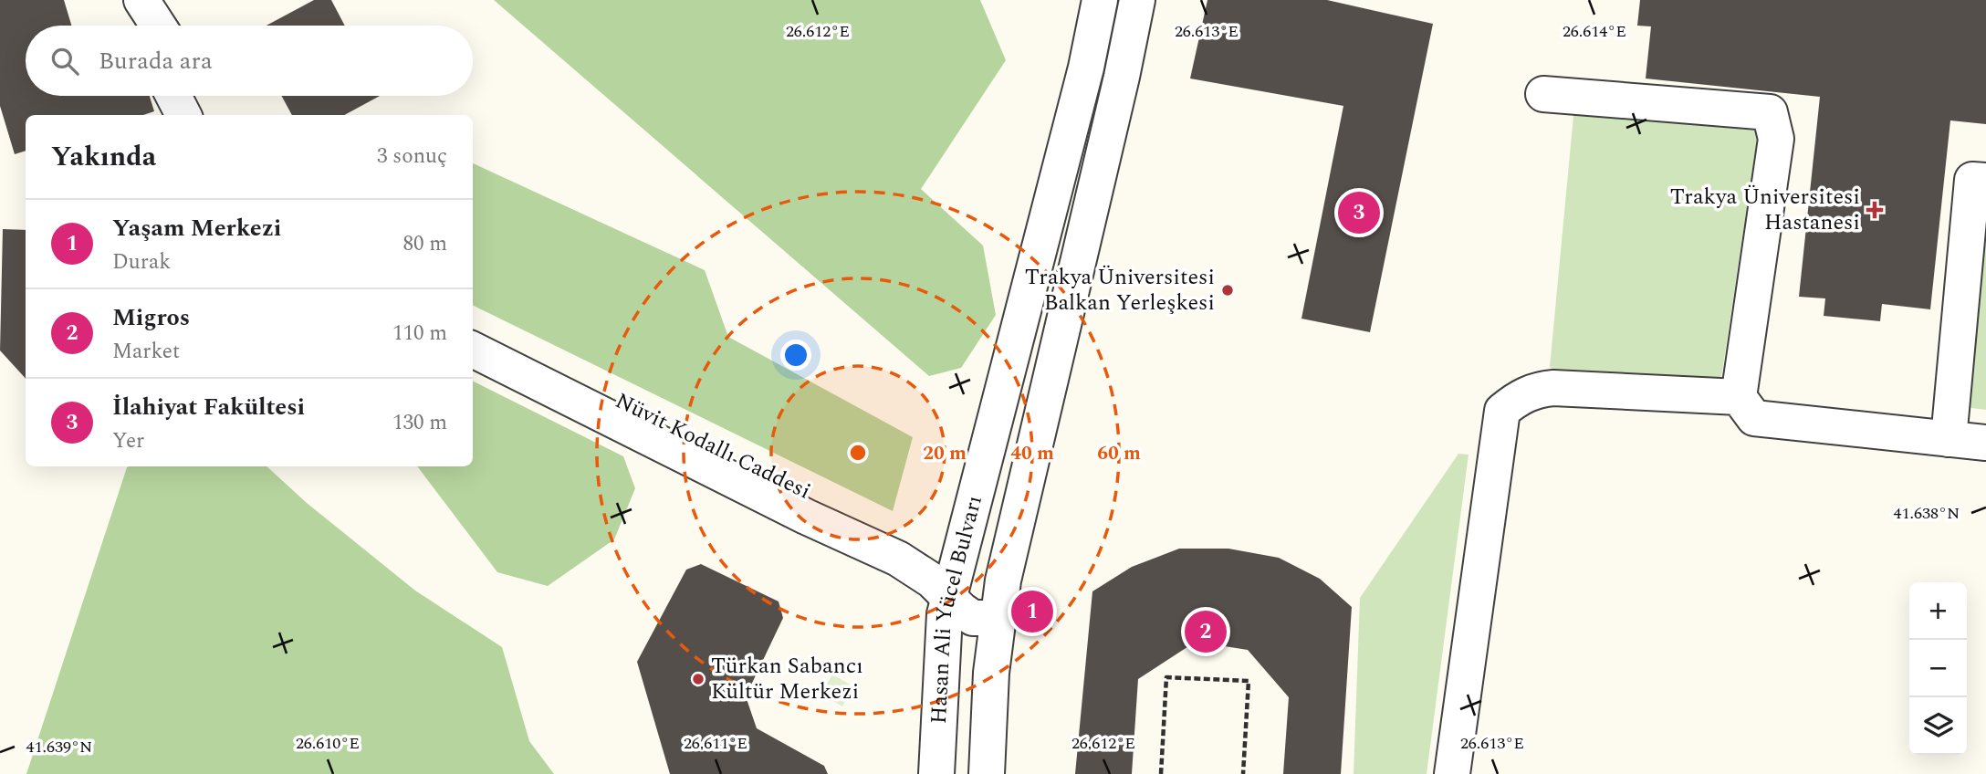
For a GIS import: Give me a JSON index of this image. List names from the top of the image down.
{
  "streets": {
    "street": ["Nüvit Kodallı Caddesi", "Hasan Ali Yücel Bulvarı"]
  },
  "crossings": [
    ["Nüvit Kodallı Caddesi", "Hasan Ali Yücel Bulvarı"]
  ],
  "places": {
    "health": ["Trakya Üniversitesi Hastanesi"],
    "other": ["Trakya Üniversitesi Balkan Yerleşkesi", "Türkan Sabancı Kültür Merkezi"]
  },
  "page": {
    "search": "Burada ara",
    "heading": ["Yakında", "3 sonuç"],
    "pins": ["3", "1", "2"],
    "list": [
      {
        "mark": "1",
        "name": "Yaşam Merkezi",
        "note": "Durak",
        "value": "80 m"
      },
      {
        "mark": "2",
        "name": "Migros",
        "note": "Market",
        "value": "110 m"
      },
      {
        "mark": "3",
        "name": "İlahiyat Fakültesi",
        "note": "Yer",
        "value": "130 m"
      }
    ],
    "map_buttons": ["+", "−"]
  },
  "coordinates": [
    "26.614°E",
    "26.612°E",
    "26.613°E",
    "41.638°N",
    "26.610°E",
    "26.611°E",
    "41.639°N"
  ],
  "rings": ["20 m", "40 m", "60 m"]
}
